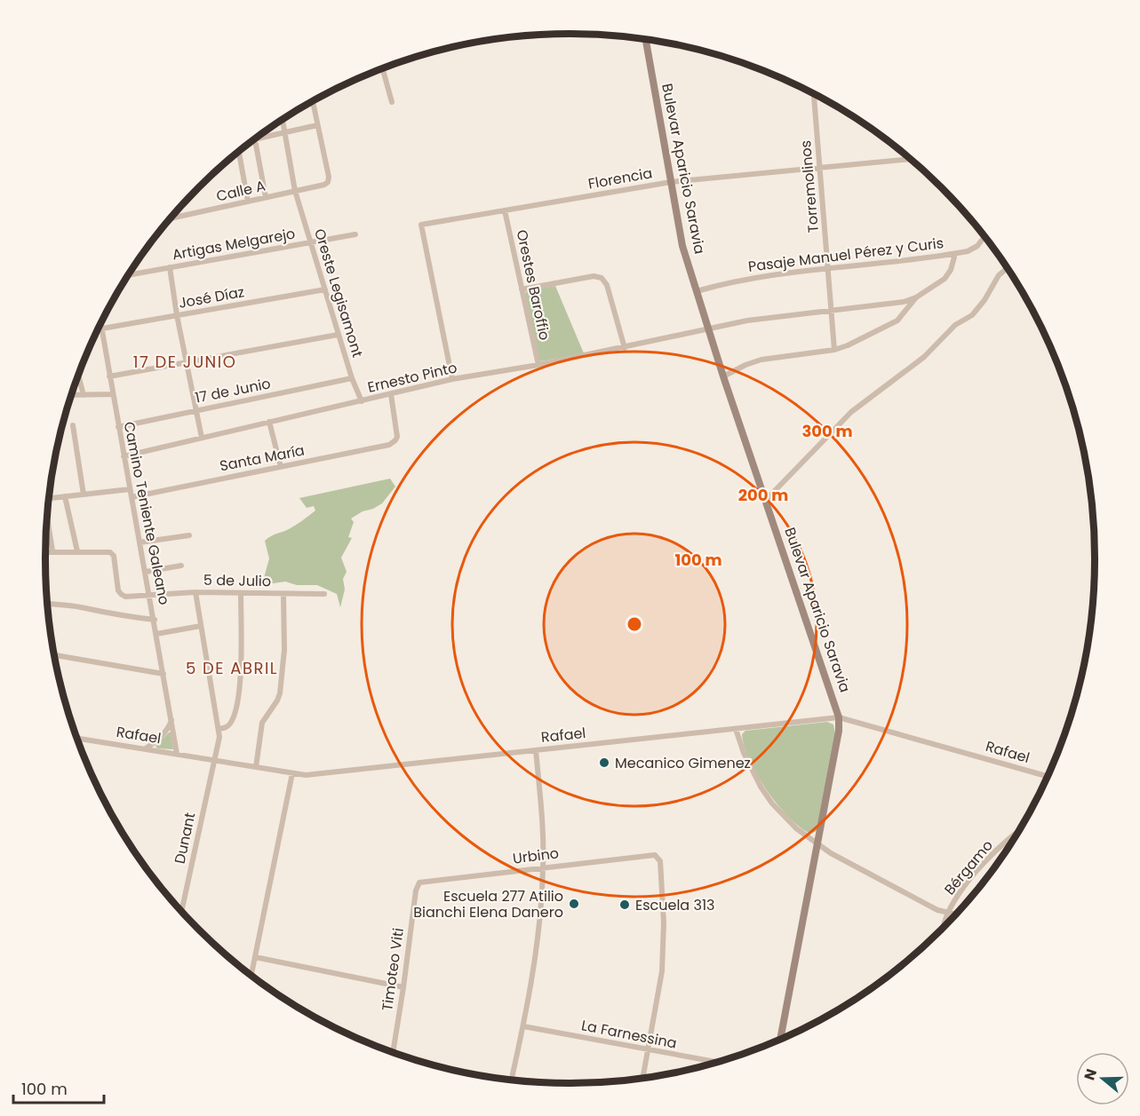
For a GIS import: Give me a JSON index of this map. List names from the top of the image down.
{
  "streets": {
    "street": [
      "Bulevar Aparicio Saravia",
      "Florencia",
      "Torremolinos",
      "Calle A",
      "Artigas Melgarejo",
      "Pasaje Manuel Pérez y Curis",
      "Orestes Baroffio",
      "Oreste Legisamont",
      "José Díaz",
      "Ernesto Pinto",
      "17 de Junio",
      "Santa María",
      "Camino Teniente Galeano",
      "5 de Julio",
      "Rafael",
      "Dunant",
      "Urbino",
      "Bérgamo",
      "Timoteo Viti",
      "La Farnessina"
    ]
  },
  "crossings": [
    ["Bulevar Aparicio Saravia", "Florencia"],
    ["Bulevar Aparicio Saravia", "Pasaje Manuel Pérez y Curis"],
    ["Bulevar Aparicio Saravia", "Ernesto Pinto"],
    ["Bulevar Aparicio Saravia", "Rafael"],
    ["Florencia", "Torremolinos"],
    ["Florencia", "Orestes Baroffio"],
    ["Florencia", "Ernesto Pinto"],
    ["Torremolinos", "Pasaje Manuel Pérez y Curis"],
    ["Torremolinos", "Ernesto Pinto"],
    ["Calle A", "Oreste Legisamont"],
    ["Artigas Melgarejo", "Oreste Legisamont"],
    ["Orestes Baroffio", "Ernesto Pinto"],
    ["Oreste Legisamont", "José Díaz"],
    ["Oreste Legisamont", "Ernesto Pinto"],
    ["Oreste Legisamont", "17 de Junio"],
    ["José Díaz", "Camino Teniente Galeano"],
    ["Ernesto Pinto", "Santa María"],
    ["Ernesto Pinto", "Camino Teniente Galeano"],
    ["17 de Junio", "Camino Teniente Galeano"],
    ["Santa María", "Camino Teniente Galeano"],
    ["Camino Teniente Galeano", "5 de Julio"],
    ["Camino Teniente Galeano", "Rafael"],
    ["5 de Julio", "Dunant"],
    ["Rafael", "Dunant"],
    ["Urbino", "Timoteo Viti"],
    ["Urbino", "La Farnessina"]
  ],
  "districts": ["17 DE JUNIO", "5 DE ABRIL"],
  "places": ["Mecanico Gimenez", "Escuela 277 Atilio Bianchi Elena Danero", "Escuela 313"],
  "scale_bar": "100 m",
  "north": "left",
  "rings": ["300 m", "200 m", "100 m"]
}
